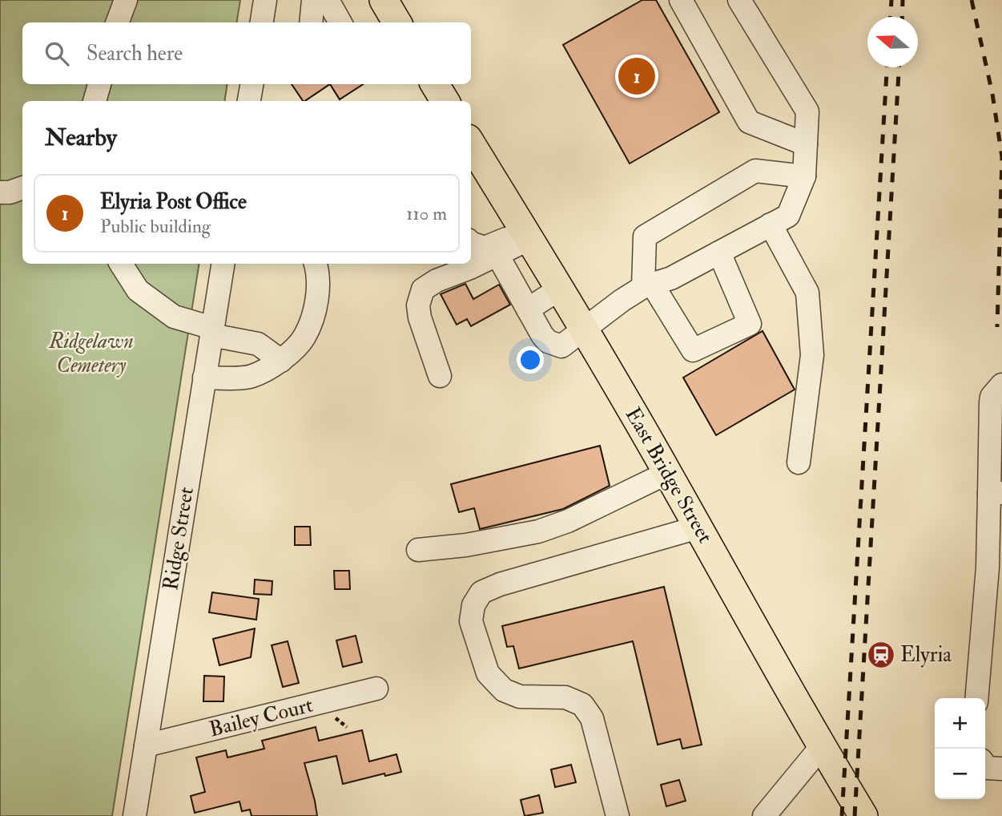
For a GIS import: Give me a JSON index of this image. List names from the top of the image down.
{
  "streets": {
    "main road": ["East Bridge Street"],
    "street": ["Ridge Street", "Bailey Court"]
  },
  "crossings": [
    ["Ridge Street", "Bailey Court"]
  ],
  "parks": ["Ridgelawn Cemetery"],
  "places": {
    "station": ["Elyria"]
  },
  "north": "left",
  "page": {
    "search": "Search here",
    "pins": "1",
    "heading": "Nearby",
    "list": [
      {
        "mark": "1",
        "name": "Elyria Post Office",
        "note": "Public building",
        "value": "110 m"
      }
    ],
    "map_buttons": ["+", "−"]
  }
}
